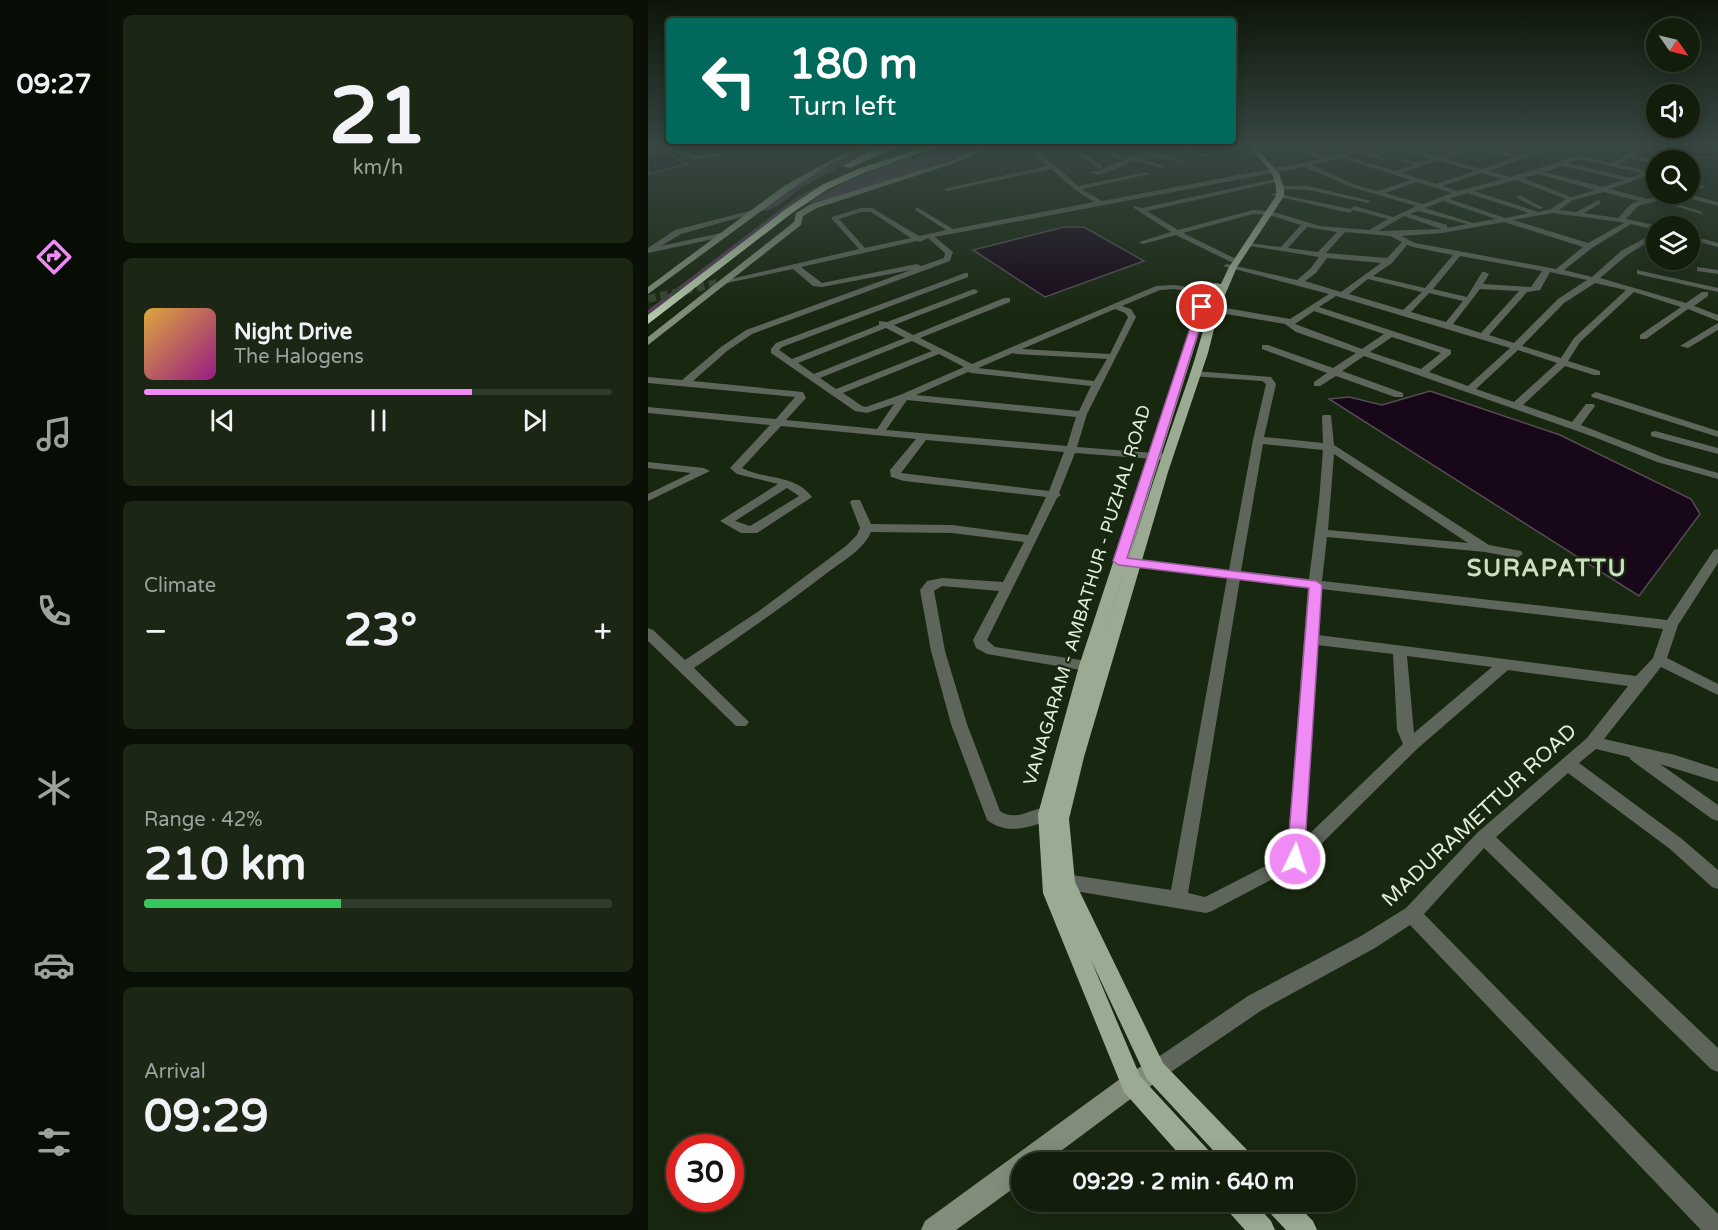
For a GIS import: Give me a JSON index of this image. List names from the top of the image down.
{
  "streets": {
    "main road": ["VANAGARAM - AMBATHUR - PUZHAL ROAD"],
    "street": ["MADURAMETTUR ROAD"]
  },
  "districts": ["SURAPATTU"],
  "north": "bottom right",
  "page": {
    "tabs": "09:27",
    "tile": [
      ["21", "km/h"],
      "Climate",
      ["Range · 42%", "210 km"],
      ["Arrival", "09:29"]
    ],
    "turn": ["180 m", "Turn left"],
    "song": ["Night Drive", "The Halogens"],
    "heat": ["−", "23°", "+"],
    "limit": "30",
    "trip": "09:29 · 2 min · 640 m"
  }
}
